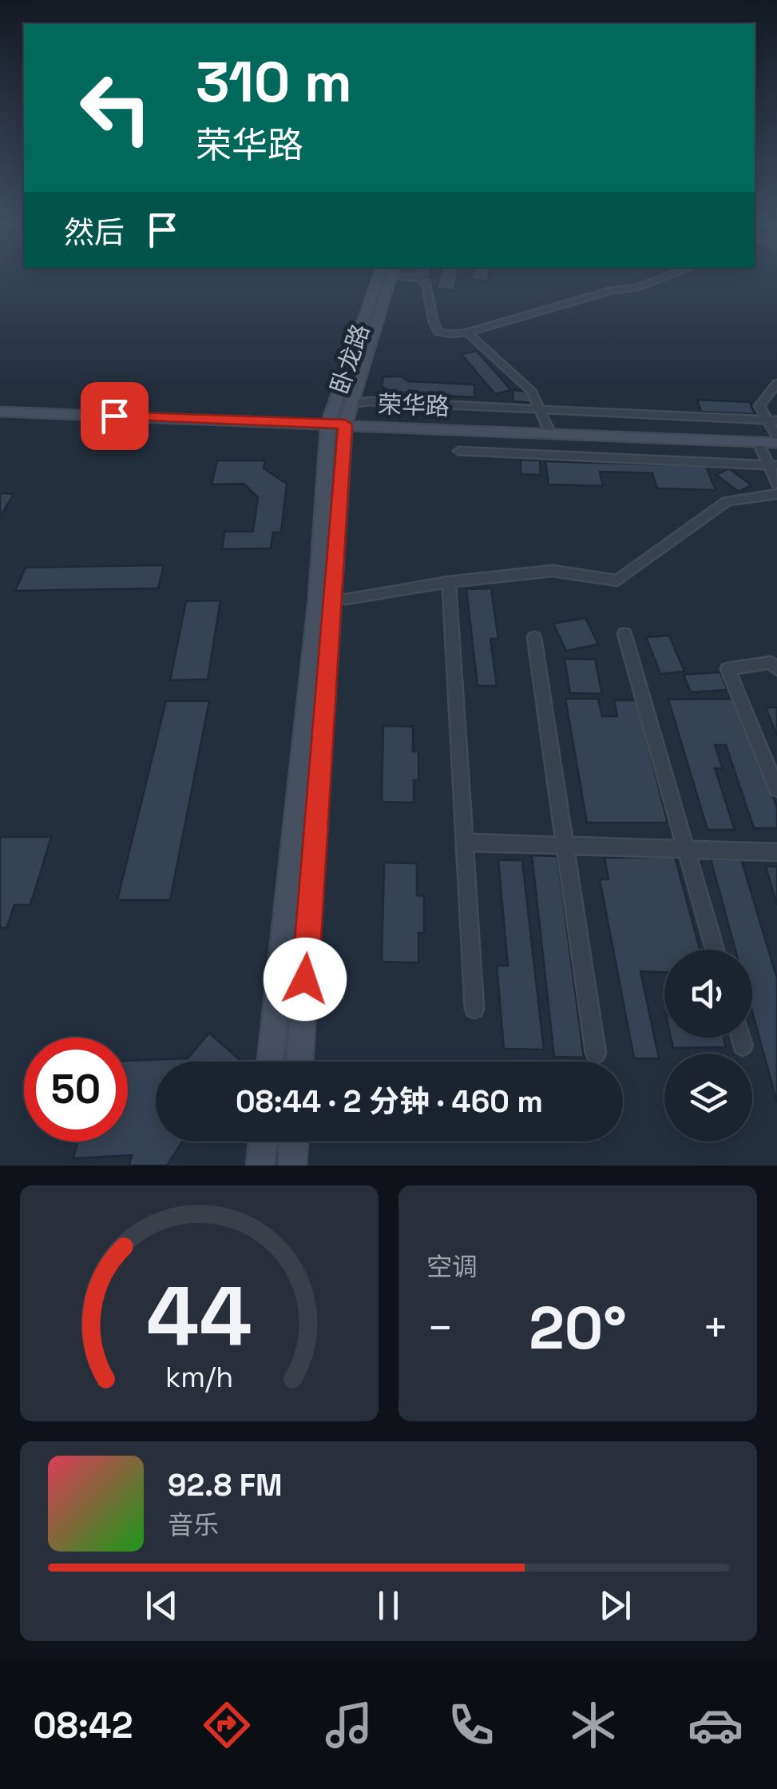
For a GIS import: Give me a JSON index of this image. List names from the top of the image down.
{
  "streets": {
    "main road": ["卧龙路", "荣华路"]
  },
  "crossings": [
    ["卧龙路", "荣华路"]
  ],
  "page": {
    "turn": ["310 m", "荣华路"],
    "then": "然后",
    "limit": "50",
    "trip": "08:44 · 2 分钟 · 460 m",
    "tile": "空调",
    "heat": ["−", "20°", "+"],
    "song": ["92.8 FM", "音乐"],
    "tabs": "08:42",
    "gauge": ["44", "km/h"]
  }
}
